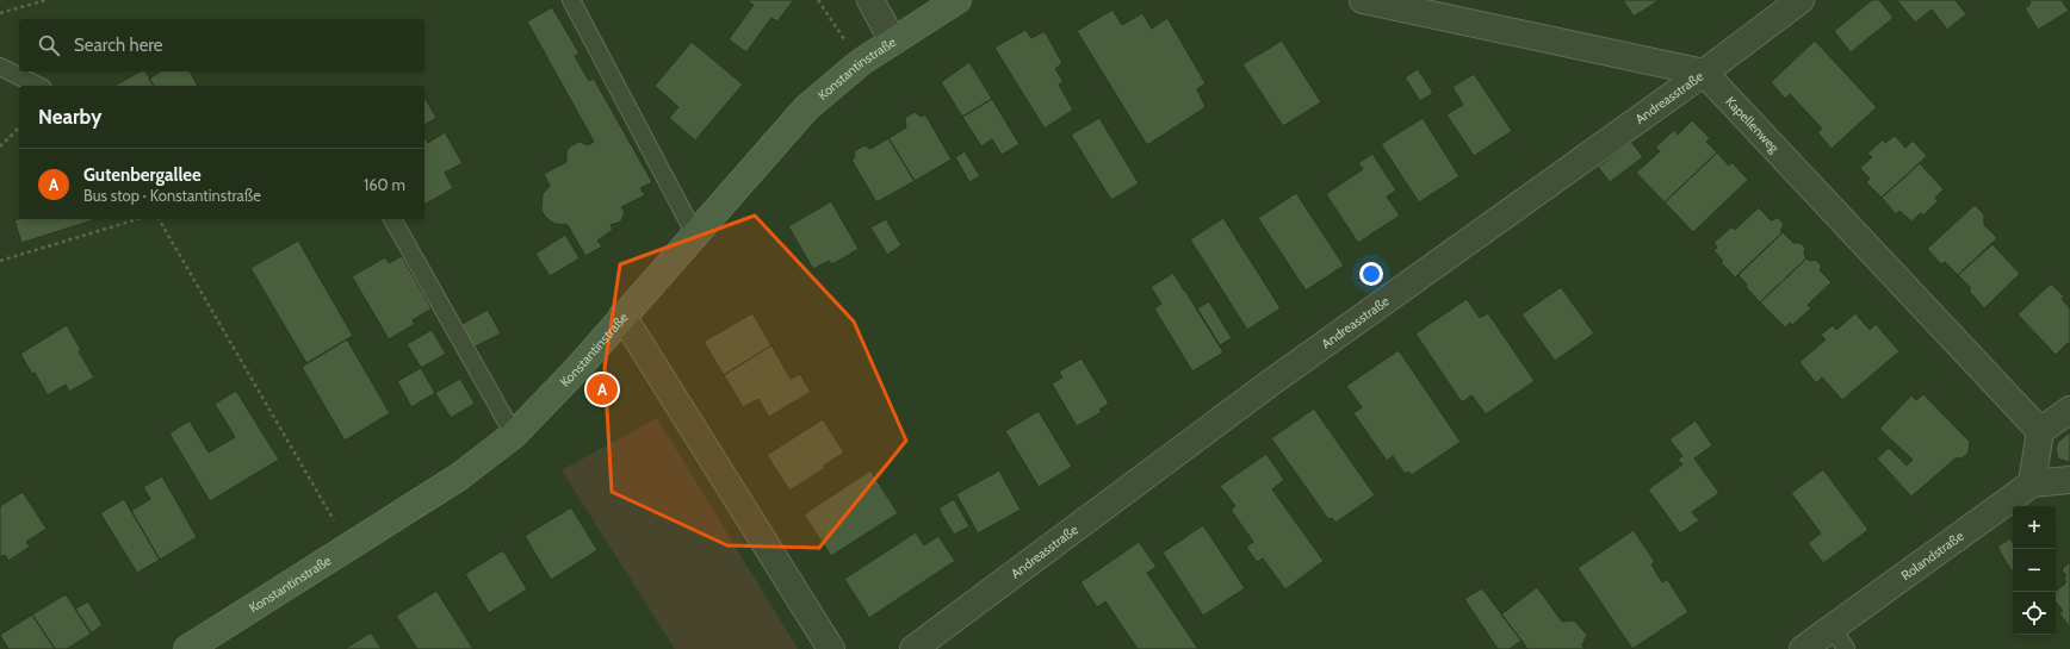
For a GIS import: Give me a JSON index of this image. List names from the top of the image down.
{
  "streets": {
    "main road": ["Konstantinstraße"],
    "street": ["Andreasstraße", "Kapellenweg", "Rolandstraße"]
  },
  "crossings": [
    ["Andreasstraße", "Kapellenweg"]
  ],
  "page": {
    "search": "Search here",
    "heading": "Nearby",
    "list": [
      {
        "mark": "A",
        "name": "Gutenbergallee",
        "note": "Bus stop · Konstantinstraße",
        "value": "160 m"
      }
    ],
    "pins": "A",
    "map_buttons": ["+", "−"]
  }
}
